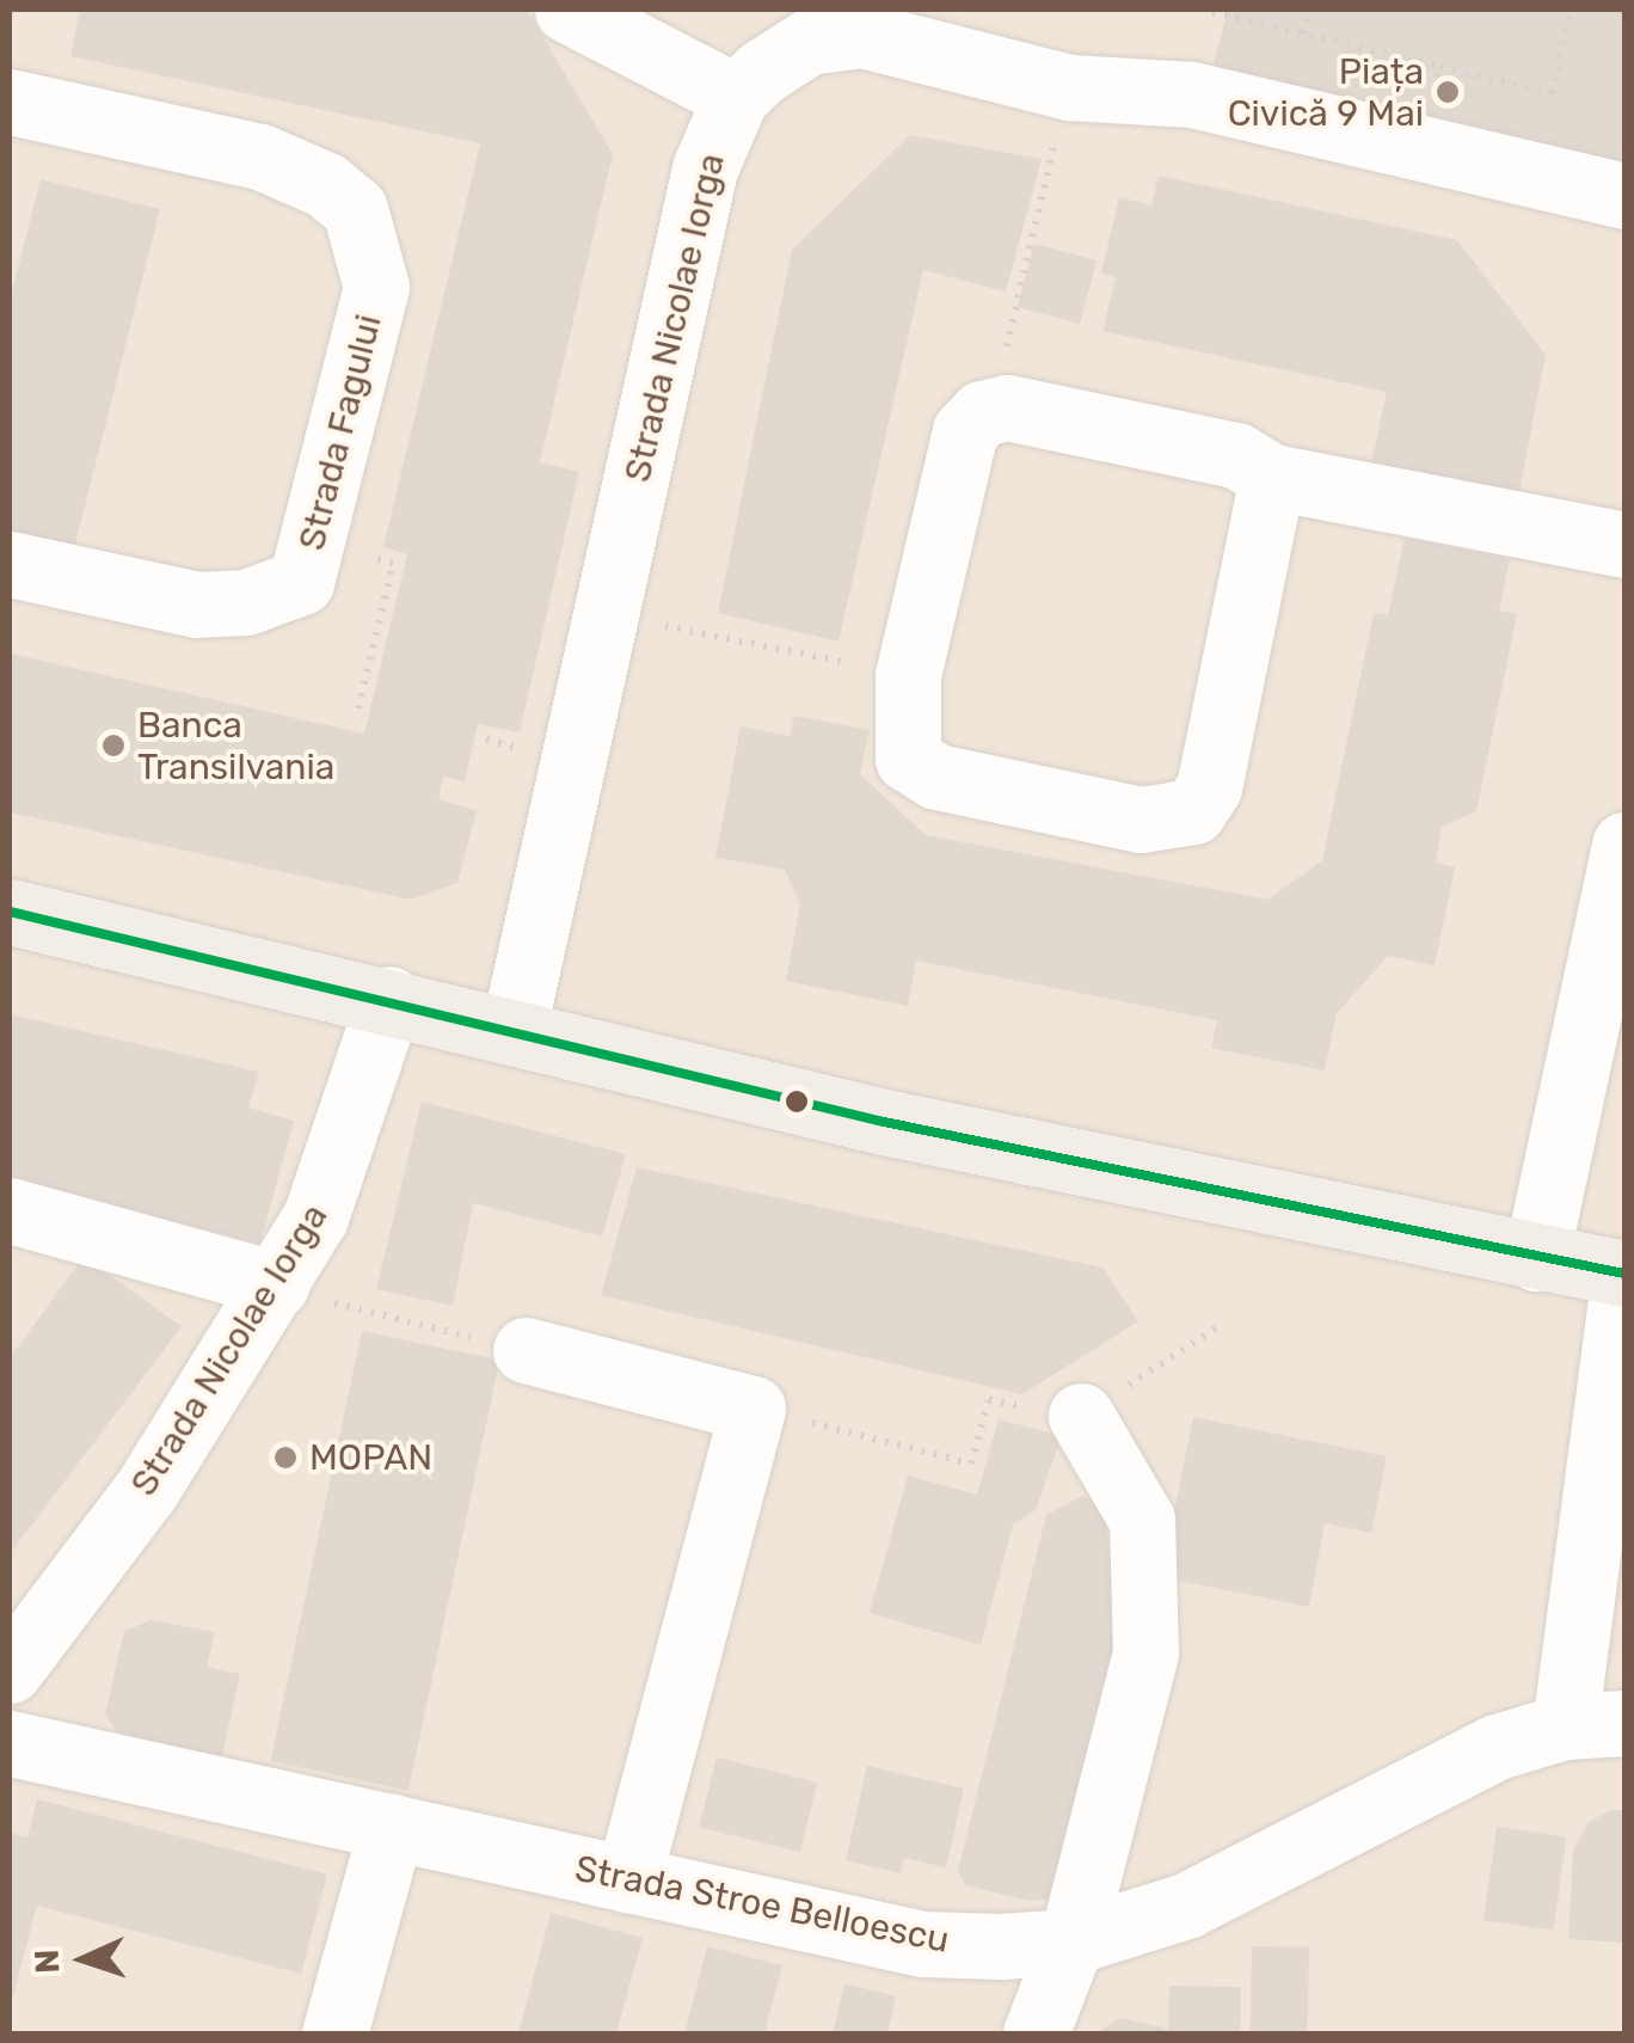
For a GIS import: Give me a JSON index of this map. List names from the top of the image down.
{
  "streets": {
    "street": ["Strada Nicolae Iorga", "Strada Fagului", "Strada Stroe Belloescu"]
  },
  "places": ["Piața Civică 9 Mai", "Banca Transilvania", "MOPAN"],
  "north": "left"
}
